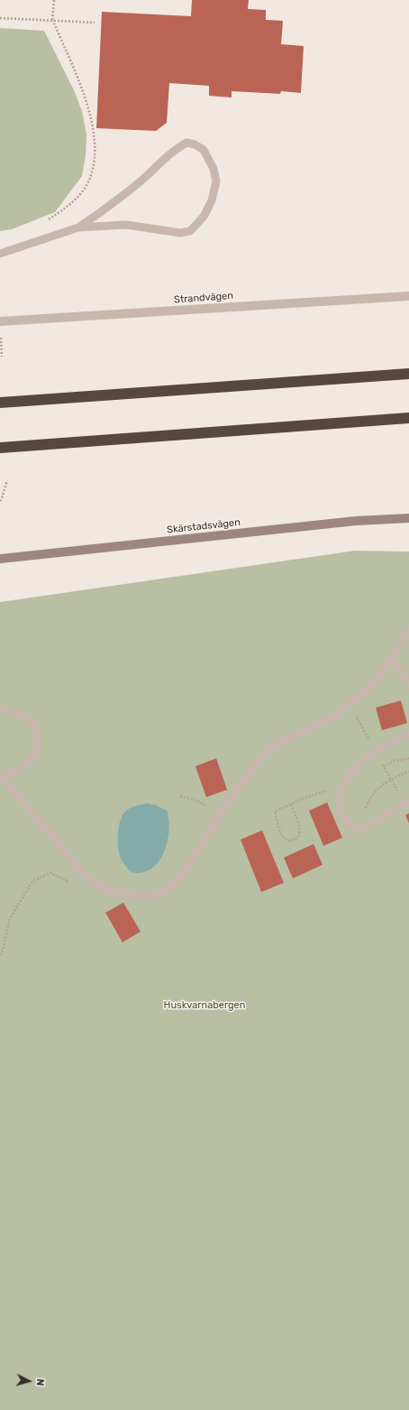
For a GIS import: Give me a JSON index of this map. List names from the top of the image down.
{
  "streets": {
    "main road": ["Skärstadsvägen"],
    "street": ["Strandvägen"]
  },
  "parks": ["Huskvarnabergen"],
  "north": "right"
}
